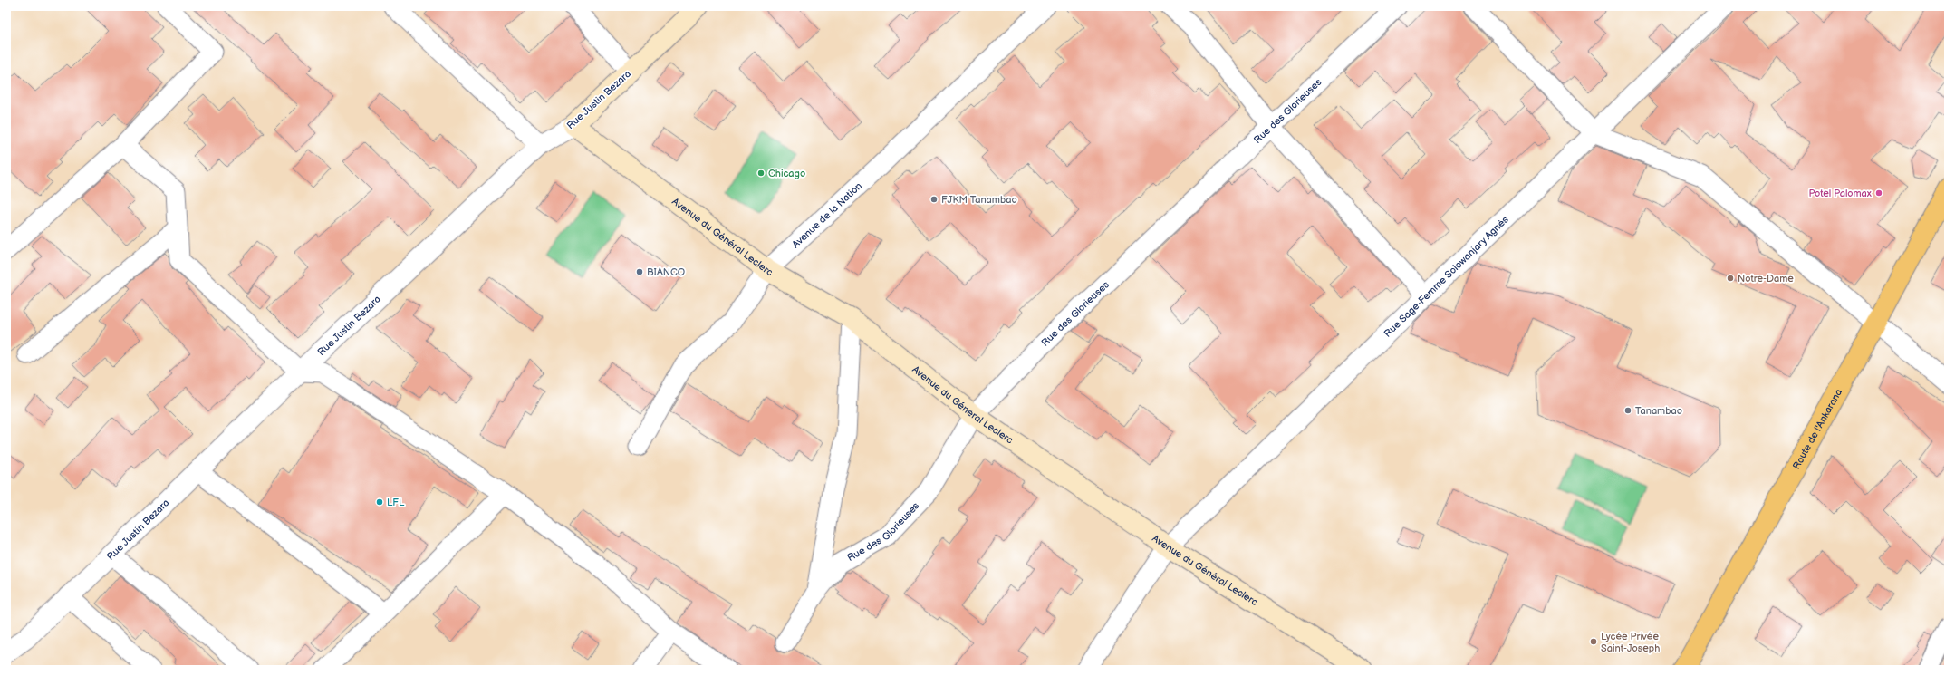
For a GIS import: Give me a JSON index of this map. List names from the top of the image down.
{
  "streets": {
    "main road": ["Rue Justin Bezara", "Avenue du Général Leclerc", "Route de l'Ankarana"],
    "street": ["Rue des Glorieuses", "Avenue de la Nation", "Rue Sage-Femme Solowanjary Agnès"]
  },
  "crossings": [
    ["Rue Justin Bezara", "Avenue du Général Leclerc"],
    ["Rue des Glorieuses", "Avenue du Général Leclerc"],
    ["Avenue de la Nation", "Avenue du Général Leclerc"],
    ["Avenue du Général Leclerc", "Rue Sage-Femme Solowanjary Agnès"]
  ],
  "places": [
    "Chicago",
    "Potel Palomax",
    "FJKM Tanambao",
    "BIANCO",
    "Notre-Dame",
    "Tanambao",
    "LFL",
    "Lycée Privée Saint-Joseph"
  ]
}
